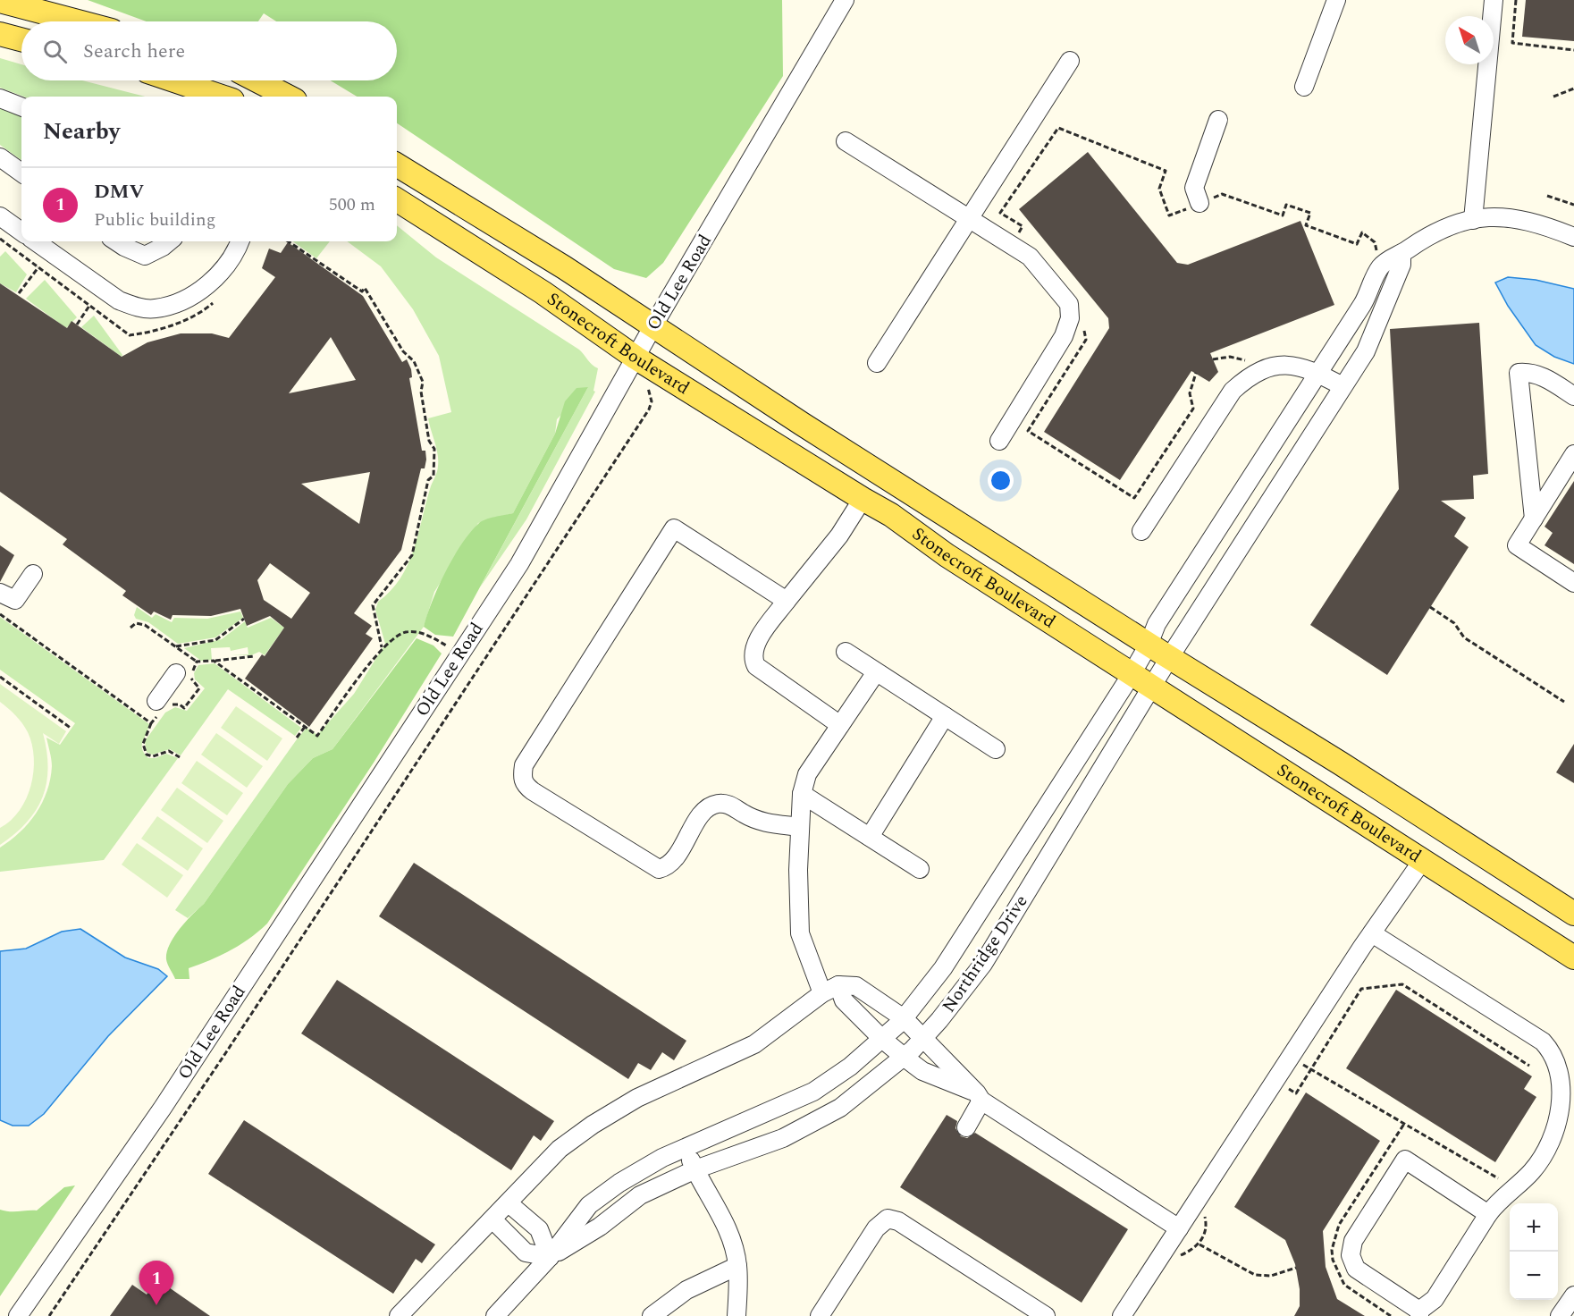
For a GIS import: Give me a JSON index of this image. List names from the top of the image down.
{
  "streets": {
    "main road": ["Stonecroft Boulevard"],
    "street": ["Old Lee Road", "Northridge Drive"]
  },
  "crossings": [
    ["Old Lee Road", "Stonecroft Boulevard"],
    ["Stonecroft Boulevard", "Northridge Drive"]
  ],
  "north": "top left",
  "page": {
    "search": "Search here",
    "heading": "Nearby",
    "list": [
      {
        "mark": "1",
        "name": "DMV",
        "note": "Public building",
        "value": "500 m"
      }
    ],
    "map_buttons": ["+", "−"],
    "pins": "1"
  }
}
